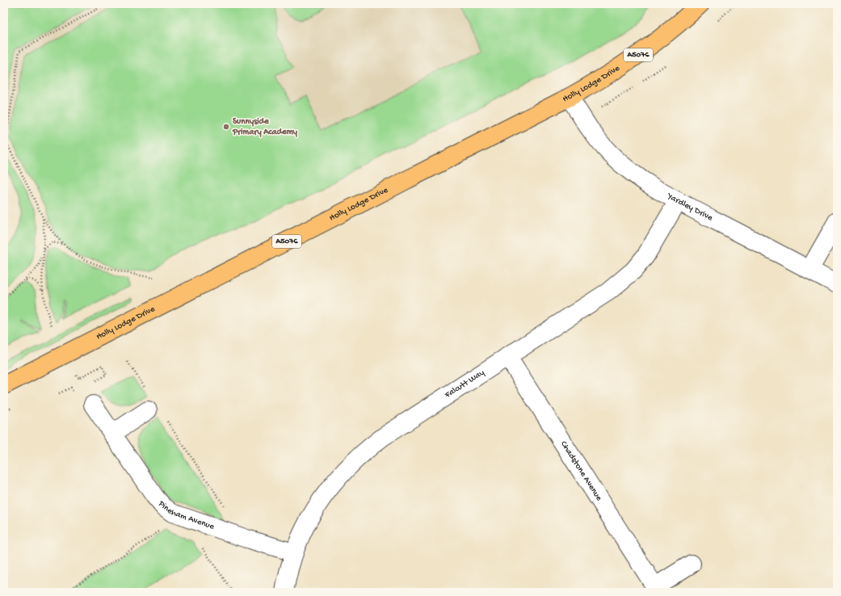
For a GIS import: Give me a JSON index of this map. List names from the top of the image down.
{
  "streets": {
    "main road": ["A5076", "Holly Lodge Drive"],
    "street": [
      "Yardley Drive",
      "Falcutt Way",
      "Chadstone Avenue",
      "Pineham Avenue"
    ]
  },
  "crossings": [
    ["Holly Lodge Drive", "Yardley Drive"],
    ["Yardley Drive", "Falcutt Way"],
    ["Falcutt Way", "Chadstone Avenue"],
    ["Falcutt Way", "Pineham Avenue"]
  ],
  "places": ["Sunnyside Primary Academy"]
}
